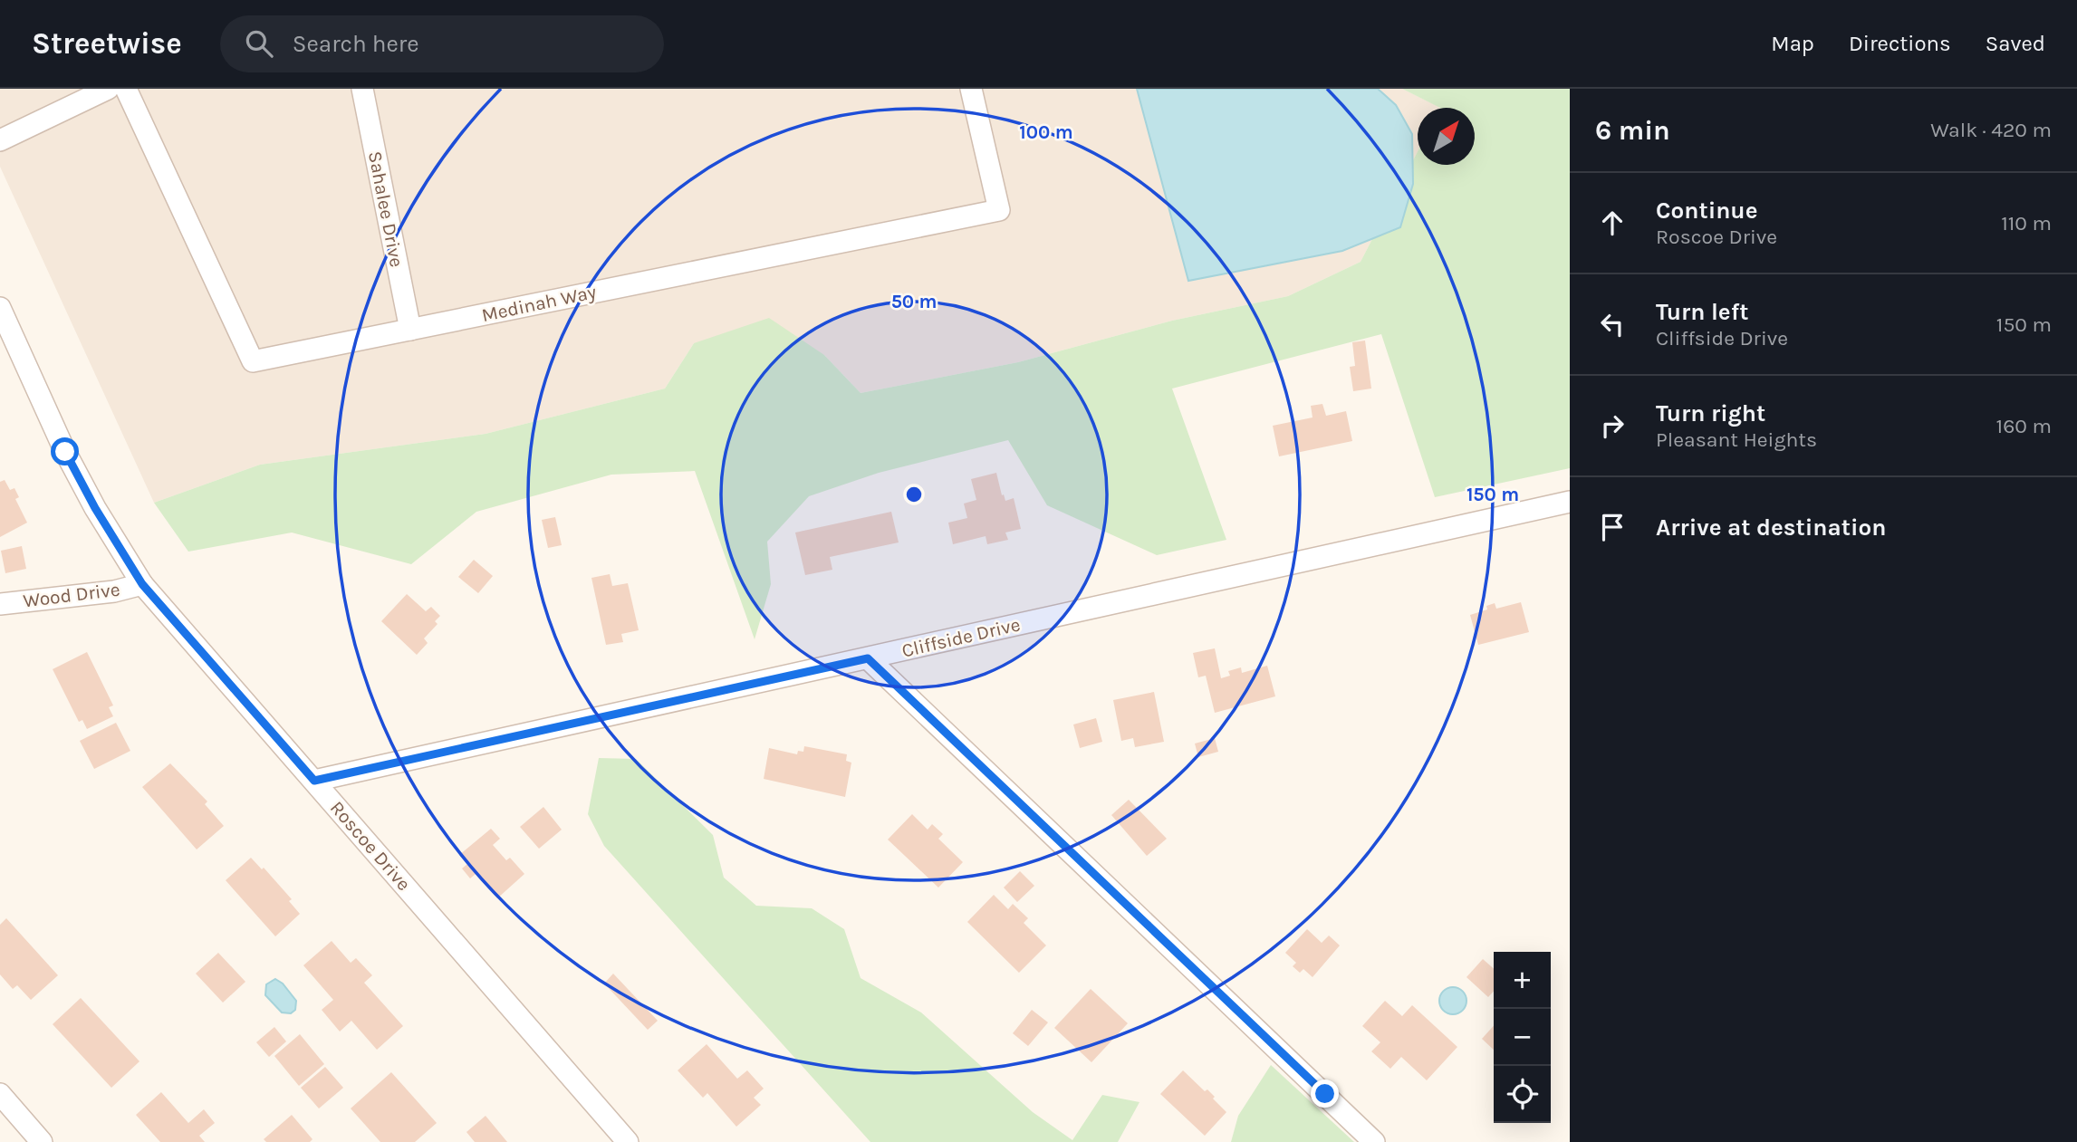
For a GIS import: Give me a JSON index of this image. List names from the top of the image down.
{
  "streets": {
    "street": [
      "Sahalee Drive",
      "Medinah Way",
      "Wood Drive",
      "Cliffside Drive",
      "Roscoe Drive"
    ]
  },
  "crossings": [
    ["Sahalee Drive", "Medinah Way"],
    ["Wood Drive", "Roscoe Drive"],
    ["Cliffside Drive", "Roscoe Drive"]
  ],
  "north": "top right",
  "page": {
    "header": "Streetwise",
    "search": "Search here",
    "nav": ["Map", "Directions", "Saved"],
    "heading": ["6 min", "Walk · 420 m"],
    "list": [
      ["Continue", "Roscoe Drive", "110 m"],
      ["Turn left", "Cliffside Drive", "150 m"],
      ["Turn right", "Pleasant Heights", "160 m"],
      "Arrive at destination"
    ],
    "map_buttons": ["+", "−"]
  },
  "rings": ["100 m", "50 m", "150 m"]
}
